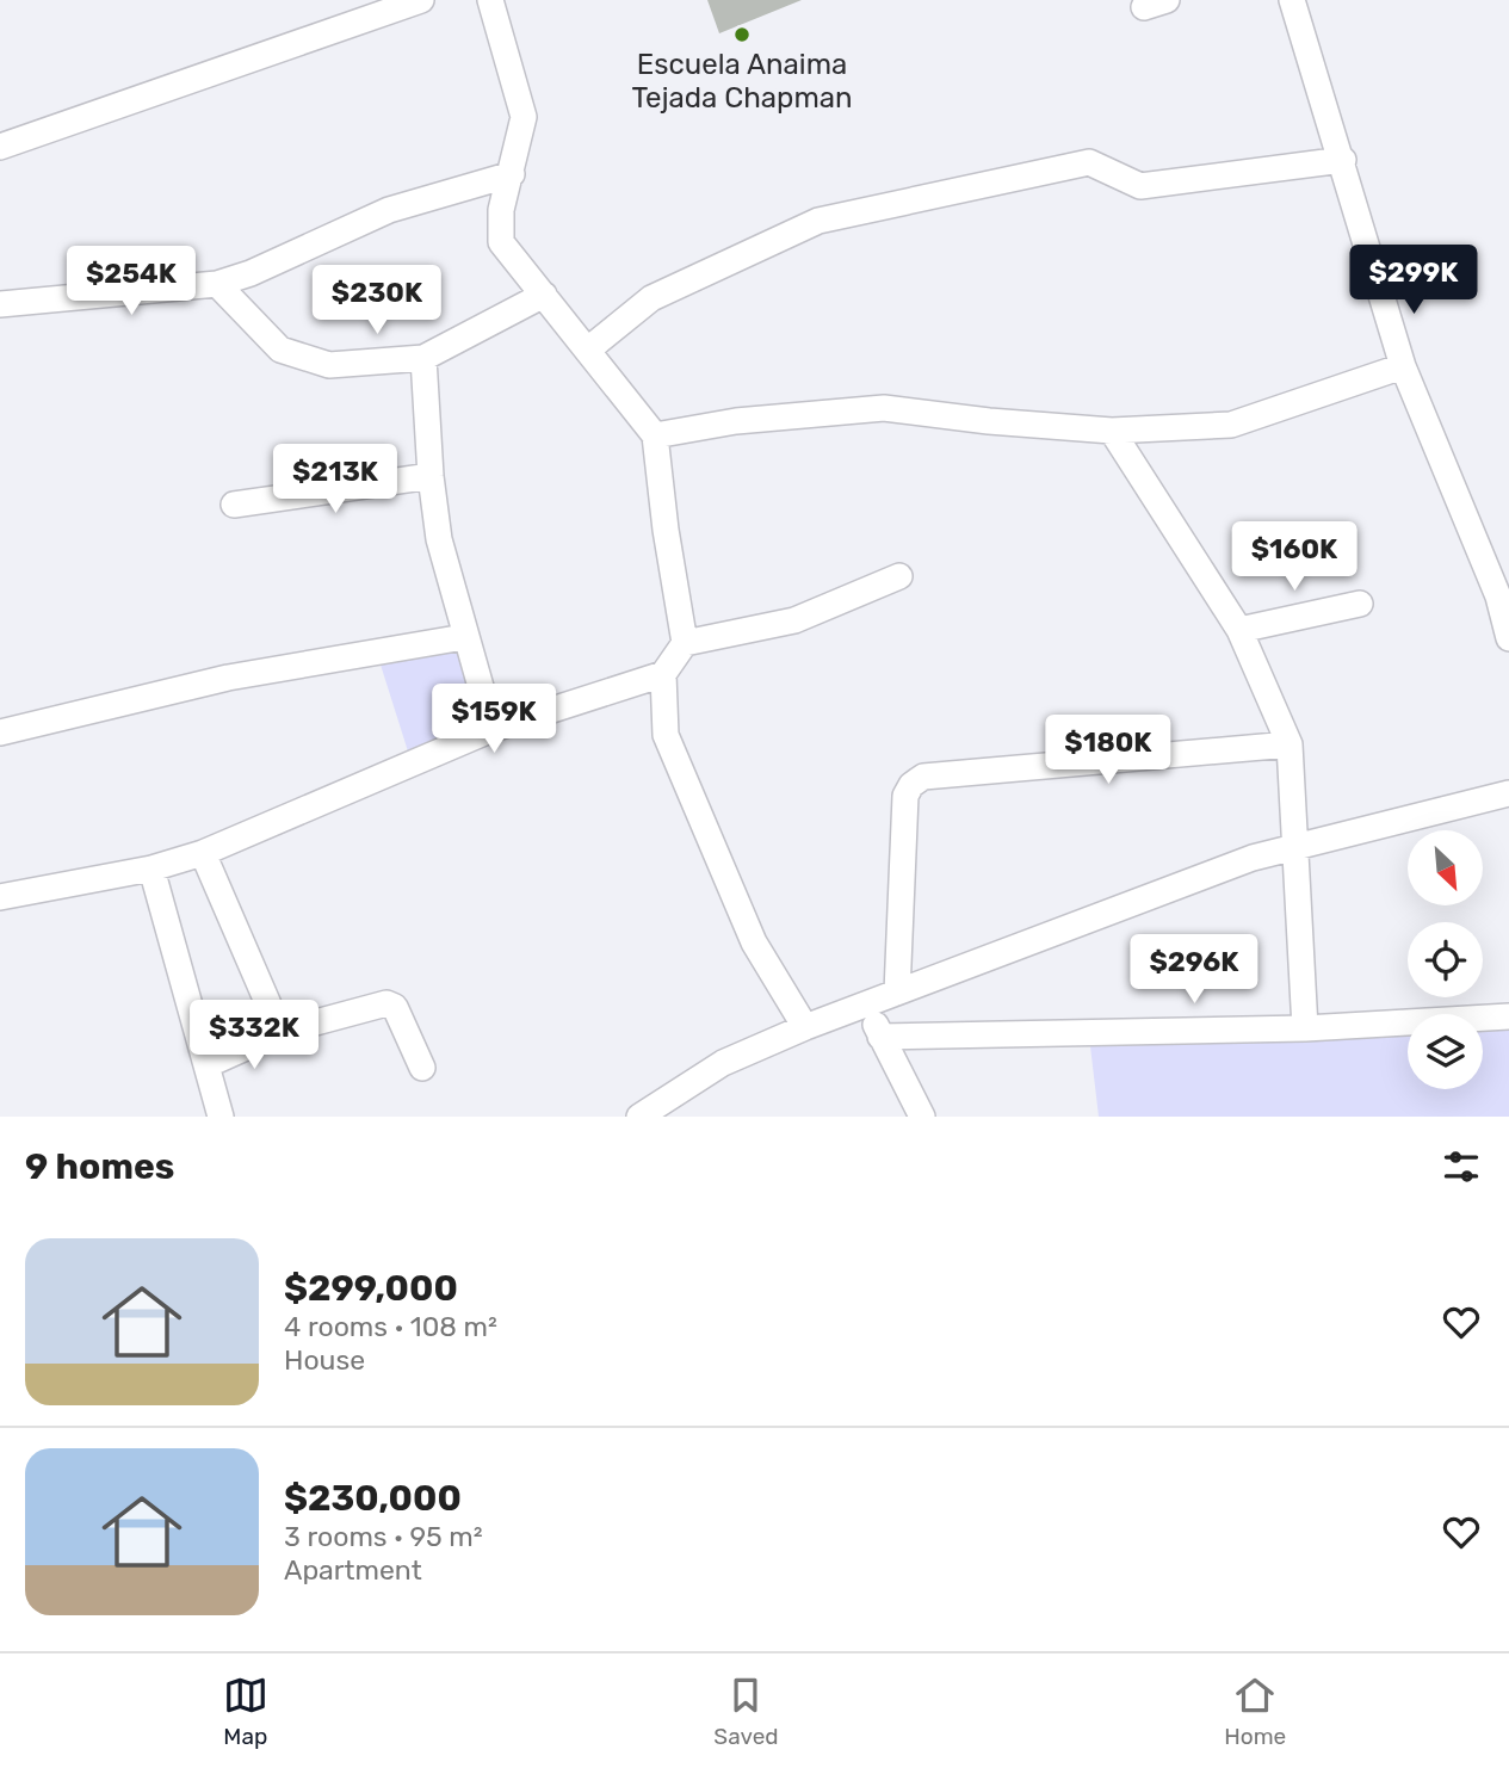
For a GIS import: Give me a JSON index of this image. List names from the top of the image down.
{
  "places": ["Escuela Anaima Tejada Chapman"],
  "north": "bottom right",
  "page": {
    "price": [
      "$299K",
      "$254K",
      "$230K",
      "$213K",
      "$160K",
      "$159K",
      "$180K",
      "$296K",
      "$332K"
    ],
    "heading": "9 homes",
    "list": [
      {
        "name": "$299,000",
        "note": "4 rooms · 108 m² · House"
      },
      {
        "name": "$230,000",
        "note": "3 rooms · 95 m² · Apartment"
      }
    ],
    "tabs": ["Map", "Saved", "Home"]
  }
}
